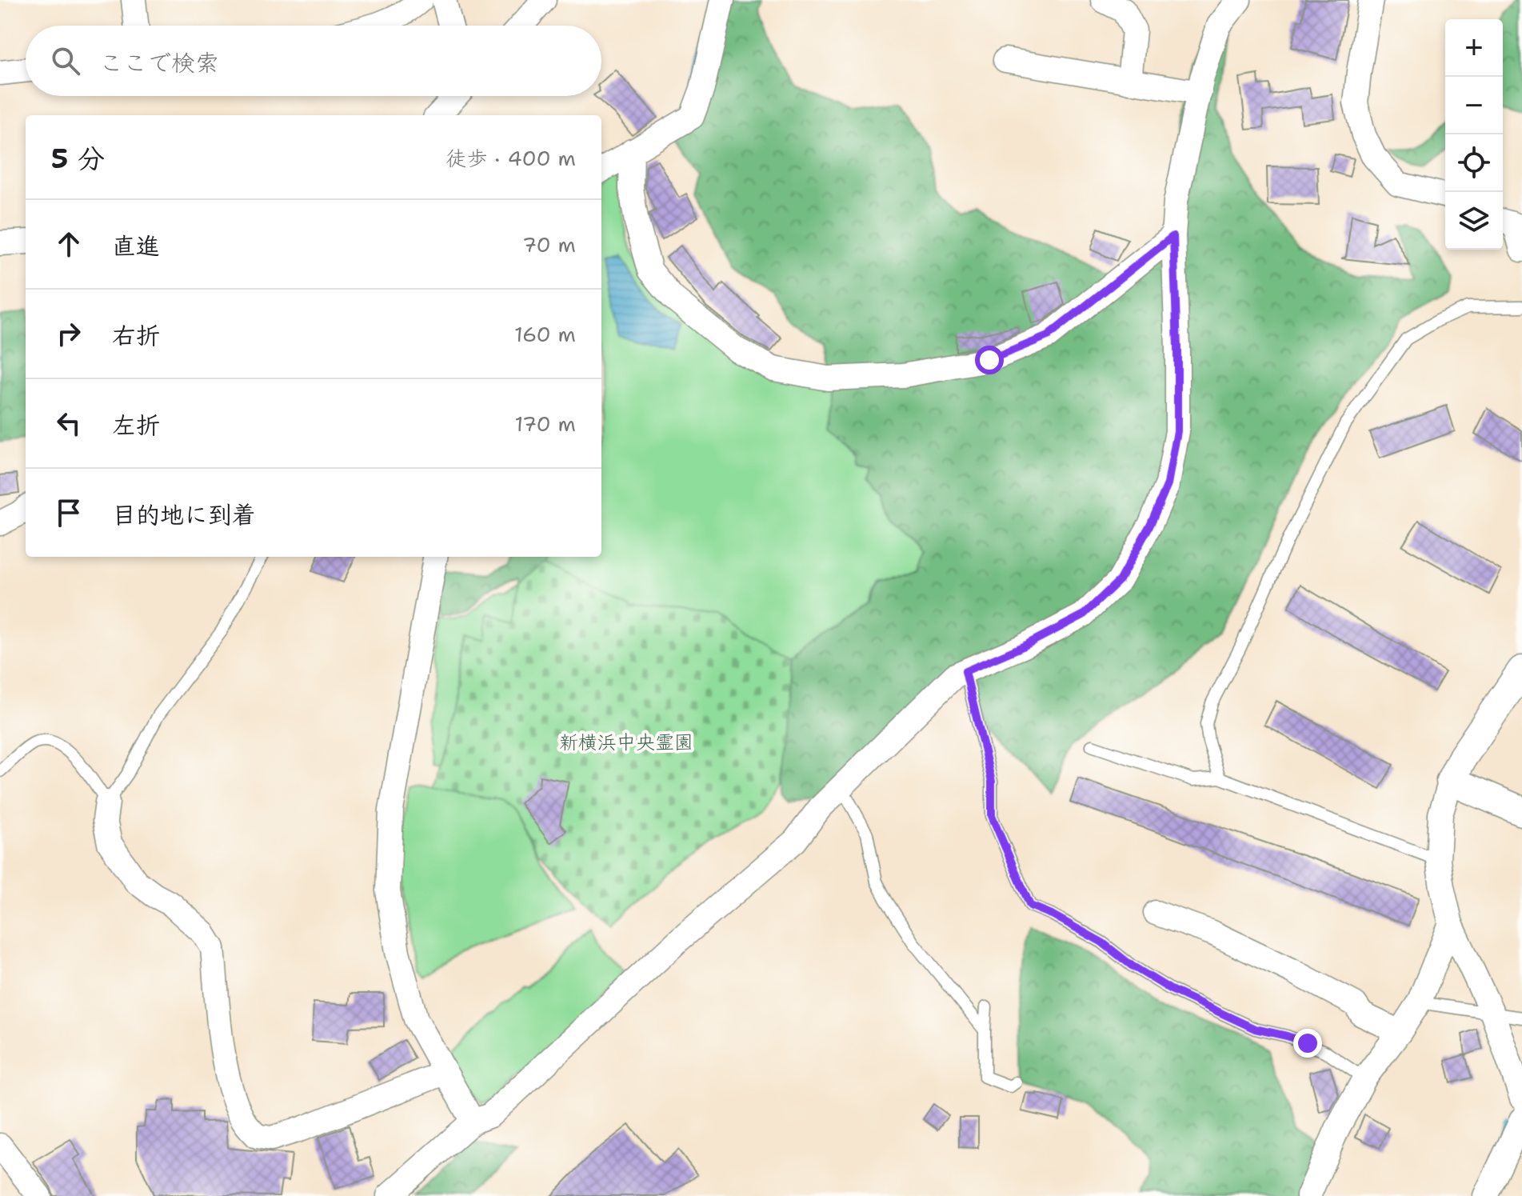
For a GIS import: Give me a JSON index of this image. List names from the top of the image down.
{
  "parks": ["新横浜中央霊園"],
  "page": {
    "map_buttons": ["+", "−"],
    "search": "ここで検索",
    "heading": ["5 分", "徒歩 · 400 m"],
    "list": [
      ["直進", "70 m"],
      ["右折", "160 m"],
      ["左折", "170 m"],
      "目的地に到着"
    ]
  }
}
